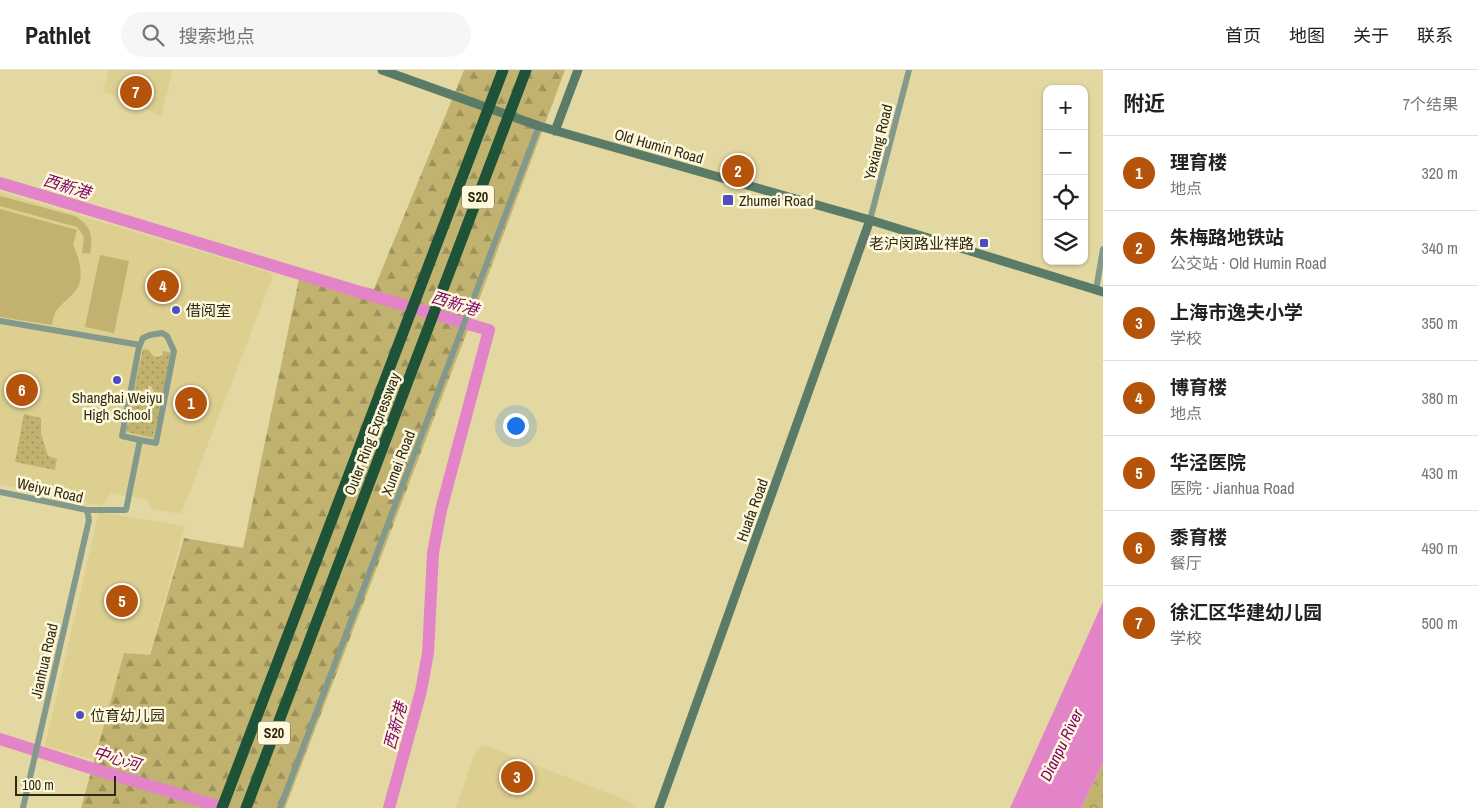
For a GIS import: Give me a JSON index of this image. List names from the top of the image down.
{
  "streets": {
    "highway": ["S20", "Outer Ring Expressway"],
    "main road": ["Old Humin Road", "Huafa Road"],
    "street": [
      "Yexiang Road",
      "Xumei Road",
      "Weiyu Road",
      "Jianhua Road"
    ]
  },
  "crossings": [
    ["Yexiang Road", "Old Humin Road"],
    ["Yexiang Road", "Huafa Road"],
    ["Old Humin Road", "Xumei Road"],
    ["Old Humin Road", "Huafa Road"],
    ["Weiyu Road", "Jianhua Road"]
  ],
  "water": ["西新港", "Dianpu River", "中心河"],
  "places": {
    "transit": ["Zhumei Road", "老沪闵路业祥路"],
    "other": ["借阅室", "Shanghai Weiyu High School", "位育幼儿园"]
  },
  "scale_bar": "100 m",
  "page": {
    "header": "Pathlet",
    "search": "搜索地点",
    "nav": [
      "首页",
      "地图",
      "关于",
      "联系"
    ],
    "heading": ["附近", "7个结果"],
    "pins": [
      "7",
      "2",
      "4",
      "6",
      "1",
      "5",
      "3"
    ],
    "map_buttons": ["+", "−"],
    "list": [
      {
        "mark": "1",
        "name": "理育楼",
        "note": "地点",
        "value": "320 m"
      },
      {
        "mark": "2",
        "name": "朱梅路地铁站",
        "note": "公交站 · Old Humin Road",
        "value": "340 m"
      },
      {
        "mark": "3",
        "name": "上海市逸夫小学",
        "note": "学校",
        "value": "350 m"
      },
      {
        "mark": "4",
        "name": "博育楼",
        "note": "地点",
        "value": "380 m"
      },
      {
        "mark": "5",
        "name": "华泾医院",
        "note": "医院 · Jianhua Road",
        "value": "430 m"
      },
      {
        "mark": "6",
        "name": "黍育楼",
        "note": "餐厅",
        "value": "490 m"
      },
      {
        "mark": "7",
        "name": "徐汇区华建幼儿园",
        "note": "学校",
        "value": "500 m"
      }
    ],
    "scale": "100 m"
  }
}
